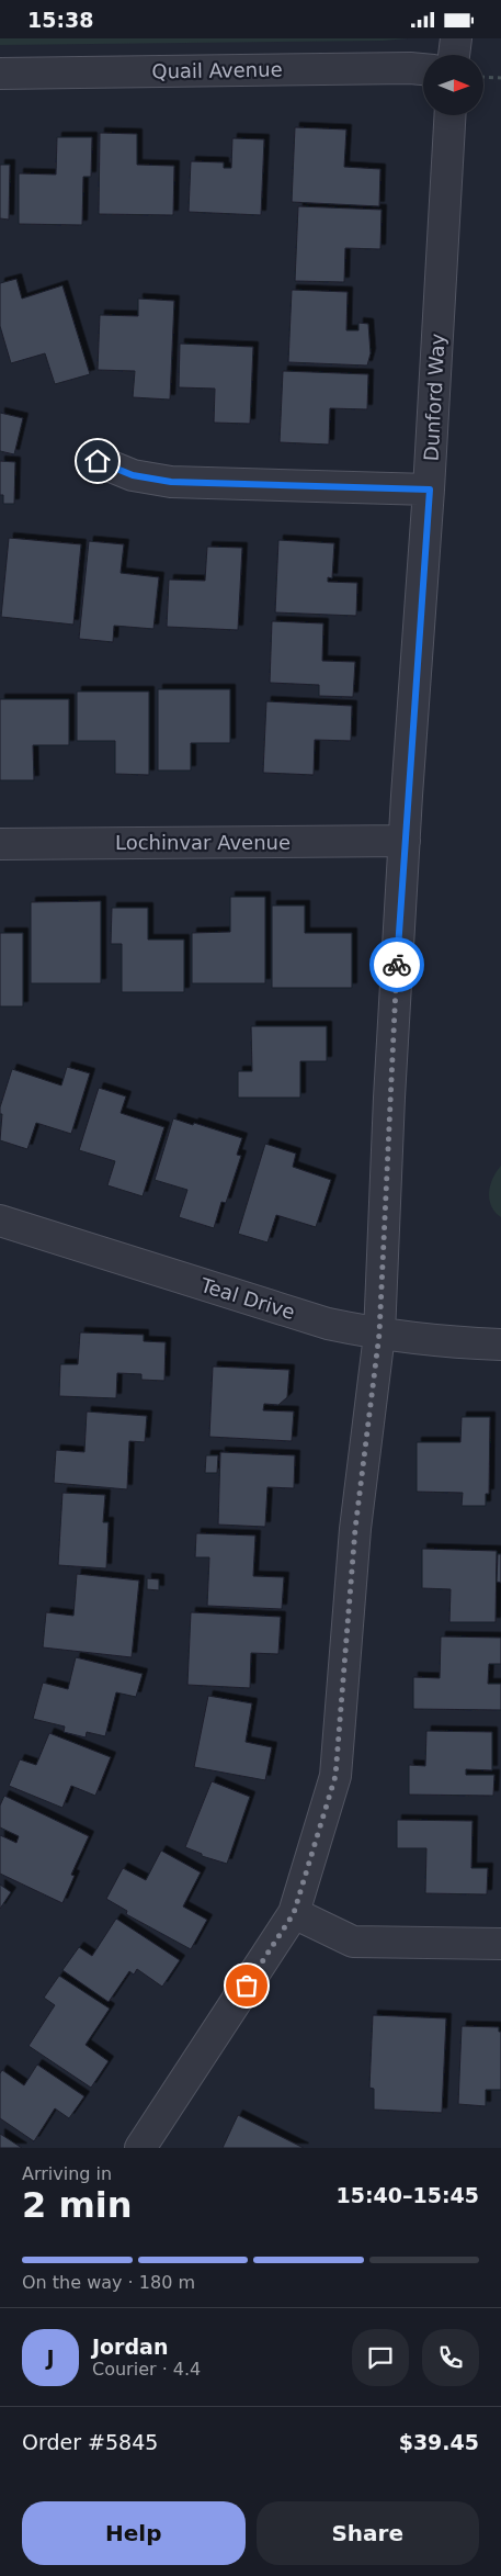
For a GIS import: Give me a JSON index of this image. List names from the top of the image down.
{
  "streets": {
    "street": [
      "Quail Avenue",
      "Dunford Way",
      "Lochinvar Avenue",
      "Teal Drive"
    ]
  },
  "crossings": [
    ["Dunford Way", "Lochinvar Avenue"],
    ["Dunford Way", "Teal Drive"]
  ],
  "north": "right",
  "page": {
    "status": "15:38",
    "heading": ["2 min", "Arriving in", "15:40–15:45"],
    "panel": [
      "Jordan",
      "Courier · 4.4",
      "Order #5845",
      "$39.45"
    ],
    "bar": "On the way · 180 m",
    "round": "J",
    "buttons": ["Help", "Share"]
  }
}
